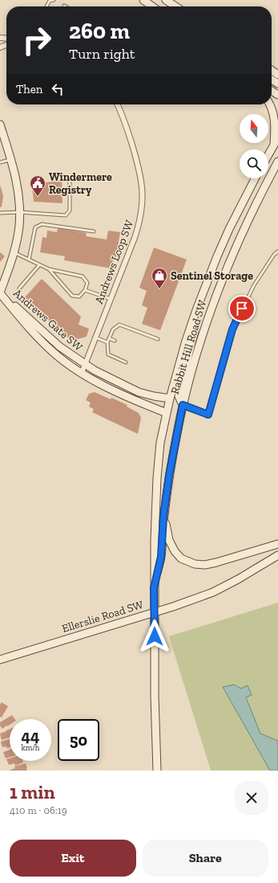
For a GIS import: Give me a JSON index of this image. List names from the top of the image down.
{
  "streets": {
    "main road": ["Andrews Gate SW", "Rabbit Hill Road SW", "Ellerslie Road SW"],
    "street": ["Andrews Loop SW"]
  },
  "crossings": [
    ["Andrews Loop SW", "Andrews Gate SW"],
    ["Andrews Gate SW", "Rabbit Hill Road SW"],
    ["Rabbit Hill Road SW", "Ellerslie Road SW"]
  ],
  "places": {
    "public building": ["Windermere Registry"],
    "shop": ["Sentinel Storage"]
  },
  "north": "top",
  "page": {
    "turn": ["260 m", "Turn right"],
    "then": "Then",
    "speed": "44 km/h",
    "limit": "50",
    "heading": ["1 min", "410 m · 06:19"],
    "buttons": ["Exit", "Share"]
  }
}
